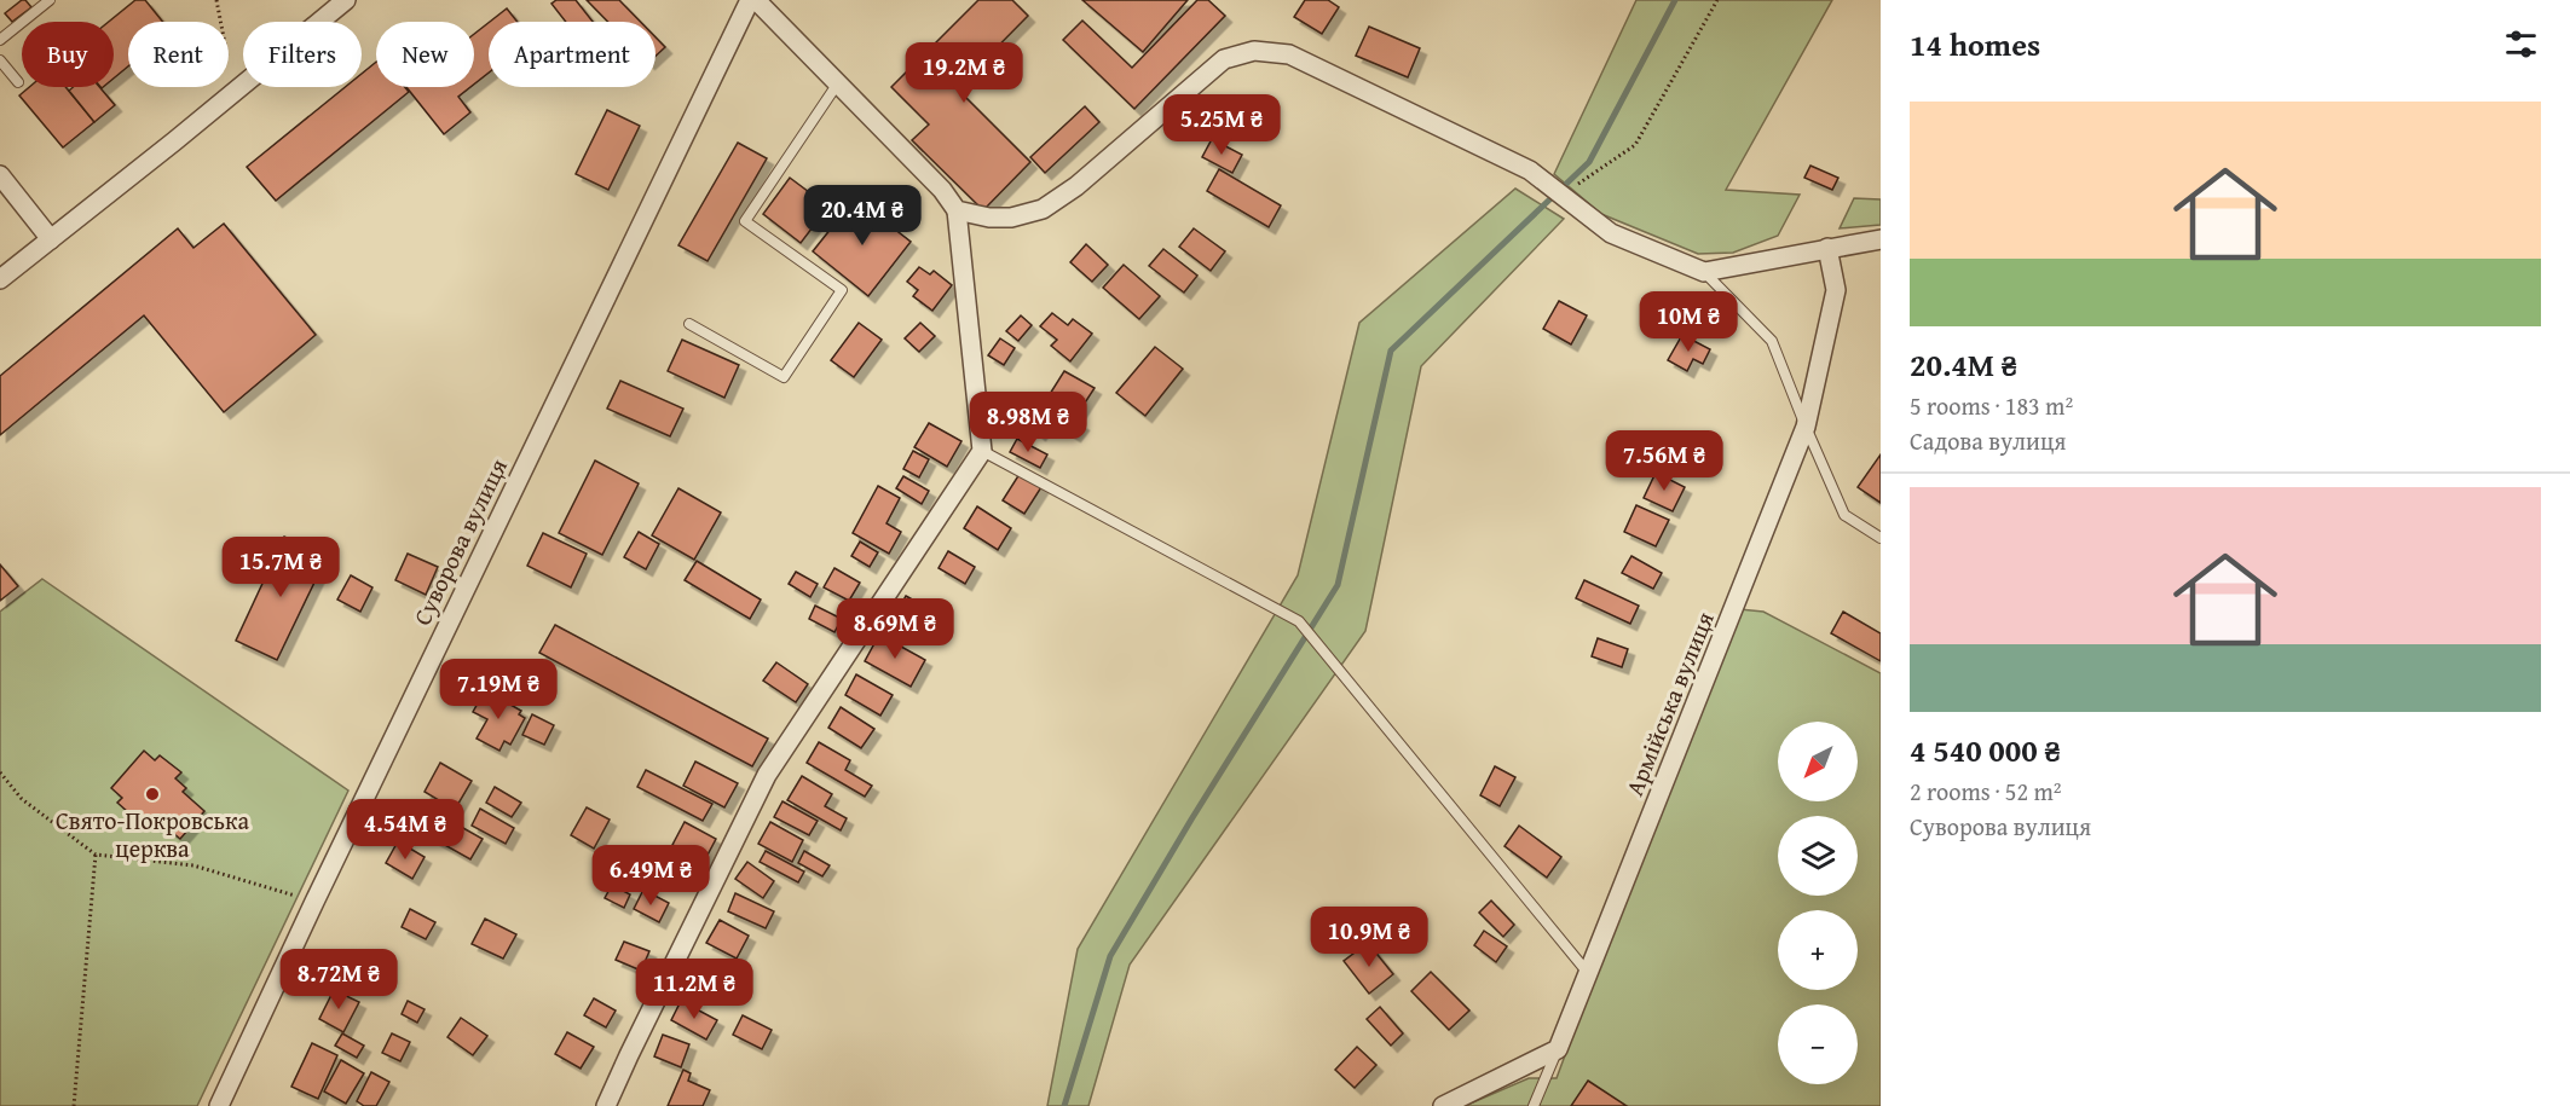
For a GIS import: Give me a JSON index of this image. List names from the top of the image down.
{
  "streets": {
    "street": ["Суворова вулиця", "Армійська вулиця"]
  },
  "places": ["Свято-Покровська церква"],
  "north": "bottom left",
  "page": {
    "heading": "14 homes",
    "chip": [
      "Buy",
      "Rent",
      "Filters",
      "New",
      "Apartment"
    ],
    "price": [
      "19.2M ₴",
      "5.25M ₴",
      "20.4M ₴",
      "10M ₴",
      "8.98M ₴",
      "7.56M ₴",
      "15.7M ₴",
      "8.69M ₴",
      "7.19M ₴",
      "4.54M ₴",
      "6.49M ₴",
      "10.9M ₴",
      "8.72M ₴",
      "11.2M ₴"
    ],
    "list": [
      {
        "name": "20.4M ₴",
        "note": "5 rooms · 183 m² · Садова вулиця"
      },
      {
        "name": "4 540 000 ₴",
        "note": "2 rooms · 52 m² · Суворова вулиця"
      }
    ],
    "map_buttons": ["+", "−"]
  }
}
